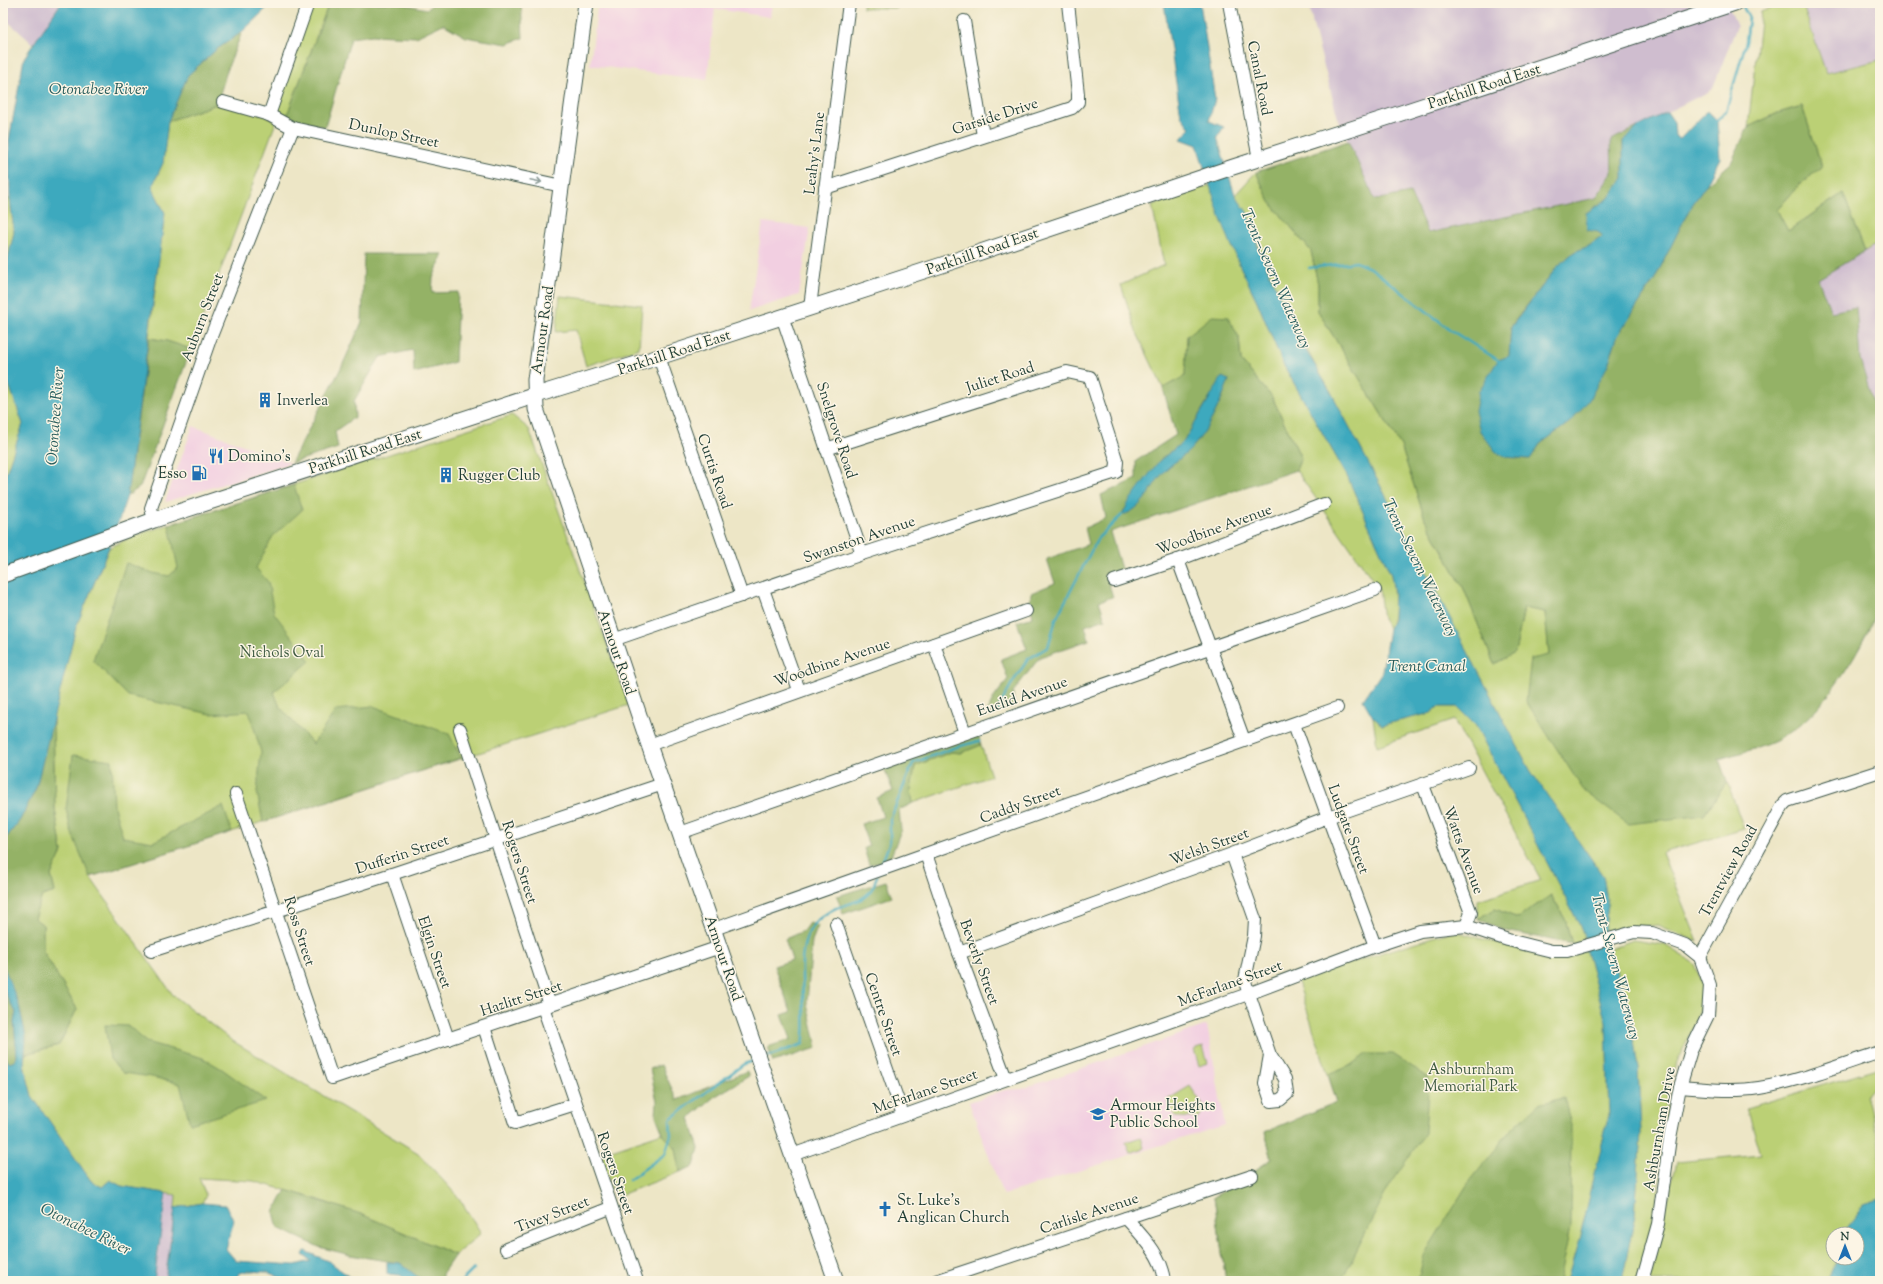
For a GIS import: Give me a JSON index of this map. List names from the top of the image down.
{
  "streets": {
    "main road": ["Parkhill Road East", "Armour Road"],
    "street": [
      "Canal Road",
      "Garside Drive",
      "Dunlop Street",
      "Leahy's Lane",
      "Auburn Street",
      "Juliet Road",
      "Snelgrove Road",
      "Curtis Road",
      "Woodbine Avenue",
      "Swanston Avenue",
      "Euclid Avenue",
      "Caddy Street",
      "Ludgate Street",
      "Welsh Street",
      "Watts Avenue",
      "Dufferin Street",
      "Rogers Street",
      "Trentview Road",
      "Ross Street",
      "Elgin Street",
      "Beverly Street",
      "McFarlane Street",
      "Hazlitt Street",
      "Centre Street",
      "Ashburnham Drive",
      "Carlisle Avenue",
      "Tivey Street"
    ]
  },
  "crossings": [
    ["Canal Road", "Parkhill Road East"],
    ["Parkhill Road East", "Leahy's Lane"],
    ["Parkhill Road East", "Auburn Street"],
    ["Parkhill Road East", "Armour Road"],
    ["Parkhill Road East", "Snelgrove Road"],
    ["Parkhill Road East", "Curtis Road"],
    ["Garside Drive", "Leahy's Lane"],
    ["Dunlop Street", "Auburn Street"],
    ["Dunlop Street", "Armour Road"],
    ["Armour Road", "Woodbine Avenue"],
    ["Armour Road", "Swanston Avenue"],
    ["Armour Road", "Euclid Avenue"],
    ["Armour Road", "Caddy Street"],
    ["Armour Road", "Dufferin Street"],
    ["Armour Road", "McFarlane Street"],
    ["Armour Road", "Hazlitt Street"],
    ["Juliet Road", "Snelgrove Road"],
    ["Juliet Road", "Swanston Avenue"],
    ["Snelgrove Road", "Swanston Avenue"],
    ["Curtis Road", "Swanston Avenue"],
    ["Caddy Street", "Ludgate Street"],
    ["Caddy Street", "Beverly Street"],
    ["Ludgate Street", "Welsh Street"],
    ["Ludgate Street", "McFarlane Street"],
    ["Welsh Street", "Watts Avenue"],
    ["Welsh Street", "Beverly Street"],
    ["Watts Avenue", "McFarlane Street"],
    ["Dufferin Street", "Rogers Street"],
    ["Dufferin Street", "Ross Street"],
    ["Dufferin Street", "Elgin Street"],
    ["Rogers Street", "Hazlitt Street"],
    ["Rogers Street", "Tivey Street"],
    ["Trentview Road", "McFarlane Street"],
    ["Trentview Road", "Ashburnham Drive"],
    ["Ross Street", "Hazlitt Street"],
    ["Elgin Street", "Hazlitt Street"],
    ["Beverly Street", "McFarlane Street"],
    ["McFarlane Street", "Centre Street"],
    ["McFarlane Street", "Ashburnham Drive"]
  ],
  "one_way": ["Dunlop Street"],
  "water": ["Otonabee River", "Trent–Severn Waterway", "Trent Canal"],
  "parks": ["Nichols Oval", "Ashburnham Memorial Park"],
  "places": {
    "building": ["Inverlea", "Rugger Club"],
    "restaurant": ["Domino's"],
    "fuel station": ["Esso"],
    "school or university": ["Armour Heights Public School"],
    "church": ["St. Luke's Anglican Church"]
  },
  "north": "top"
}
